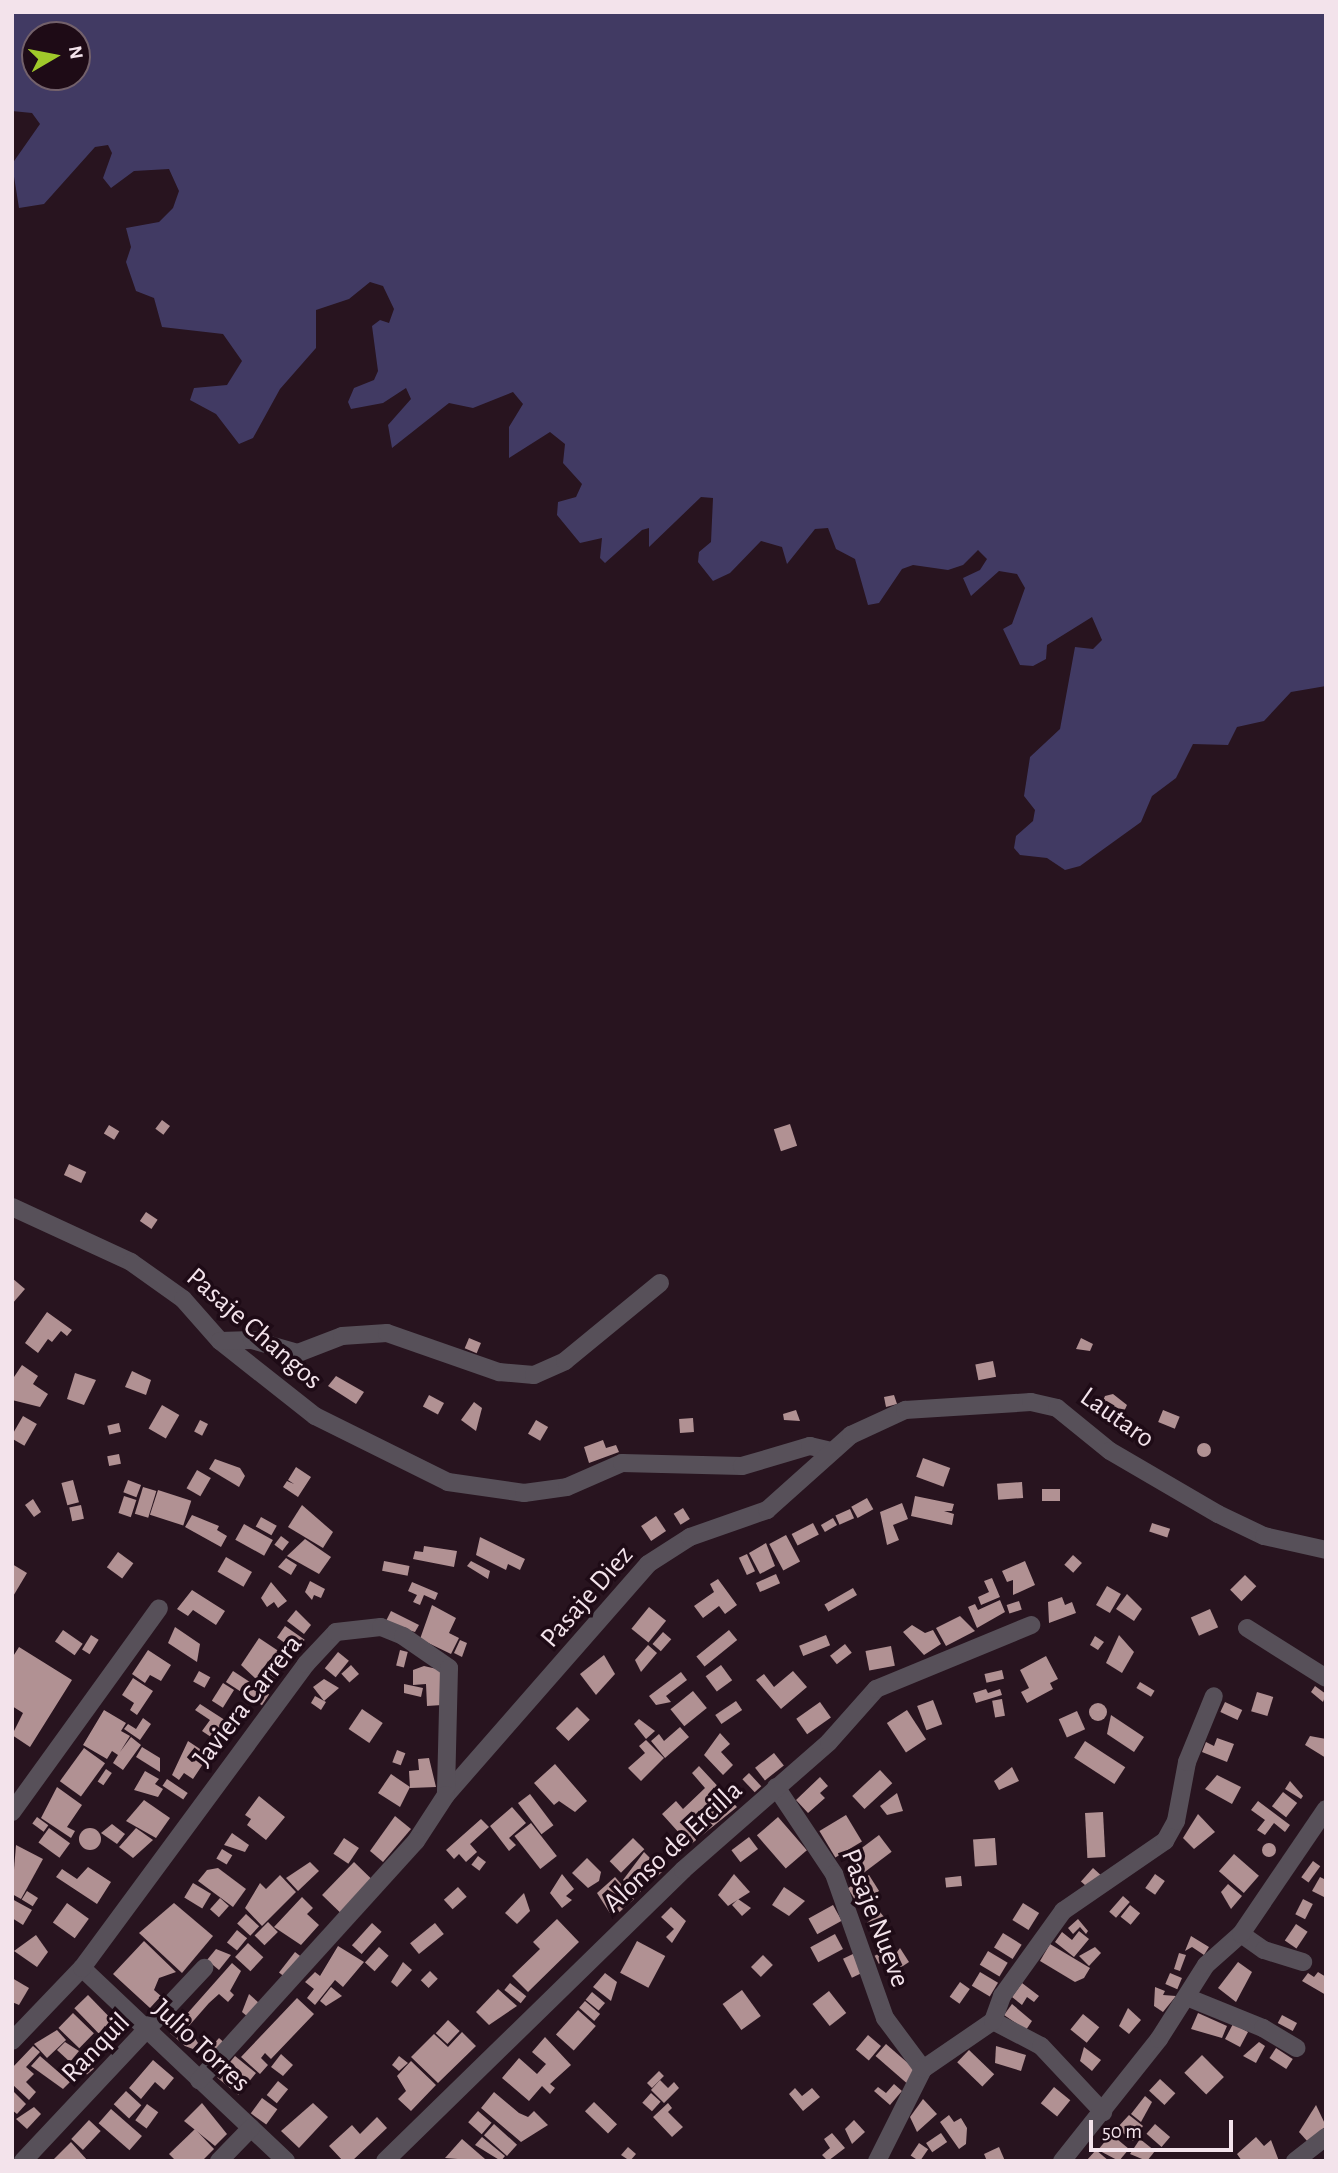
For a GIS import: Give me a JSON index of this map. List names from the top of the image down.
{
  "streets": {
    "street": [
      "Pasaje Changos",
      "Lautaro",
      "Pasaje Diez",
      "Javiera Carrera",
      "Alonso de Ercilla",
      "Pasaje Nueve",
      "Julio Torres",
      "Ranquil"
    ]
  },
  "crossings": [
    ["Pasaje Changos", "Lautaro"],
    ["Pasaje Changos", "Pasaje Diez"],
    ["Lautaro", "Pasaje Diez"],
    ["Pasaje Diez", "Javiera Carrera"],
    ["Javiera Carrera", "Julio Torres"],
    ["Alonso de Ercilla", "Pasaje Nueve"],
    ["Julio Torres", "Ranquil"]
  ],
  "scale_bar": "50 m",
  "north": "right"
}
